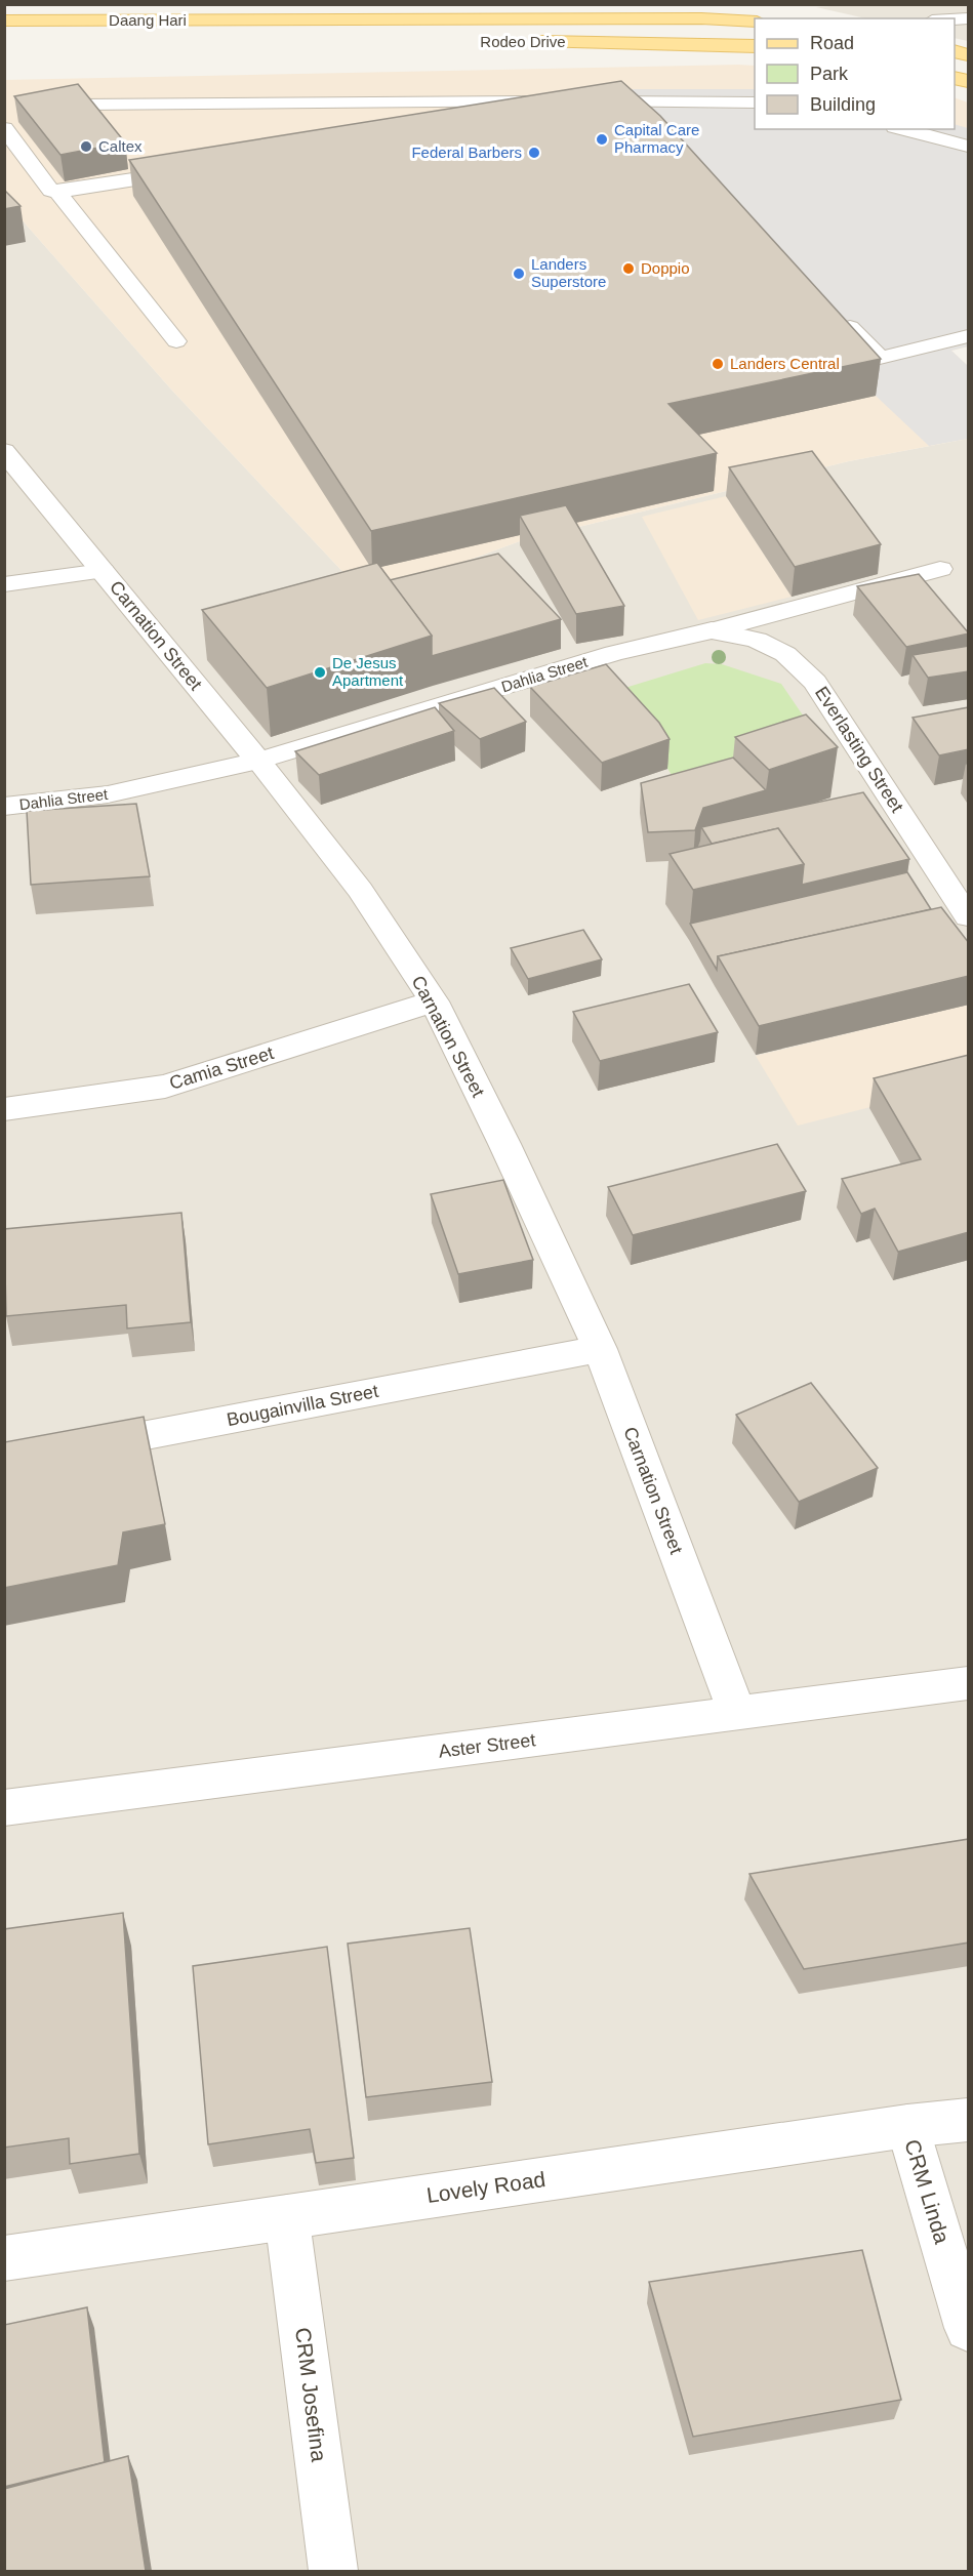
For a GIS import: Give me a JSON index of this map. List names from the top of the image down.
{
  "streets": {
    "main road": ["Daang Hari", "Rodeo Drive"],
    "street": [
      "Carnation Street",
      "Dahlia Street",
      "Everlasting Street",
      "Camia Street",
      "Bougainvilla Street",
      "Aster Street",
      "Lovely Road",
      "CRM Linda",
      "CRM Josefina"
    ]
  },
  "crossings": [
    ["Daang Hari", "Rodeo Drive"],
    ["Carnation Street", "Dahlia Street"],
    ["Carnation Street", "Camia Street"],
    ["Carnation Street", "Bougainvilla Street"],
    ["Carnation Street", "Aster Street"],
    ["Dahlia Street", "Everlasting Street"],
    ["Lovely Road", "CRM Linda"],
    ["Lovely Road", "CRM Josefina"]
  ],
  "places": [
    "Capital Care Pharmacy",
    "Caltex",
    "Federal Barbers",
    "Doppio",
    "Landers Superstore",
    "Landers Central",
    "De Jesus Apartment"
  ],
  "legend": ["Road", "Park", "Building"]
}
